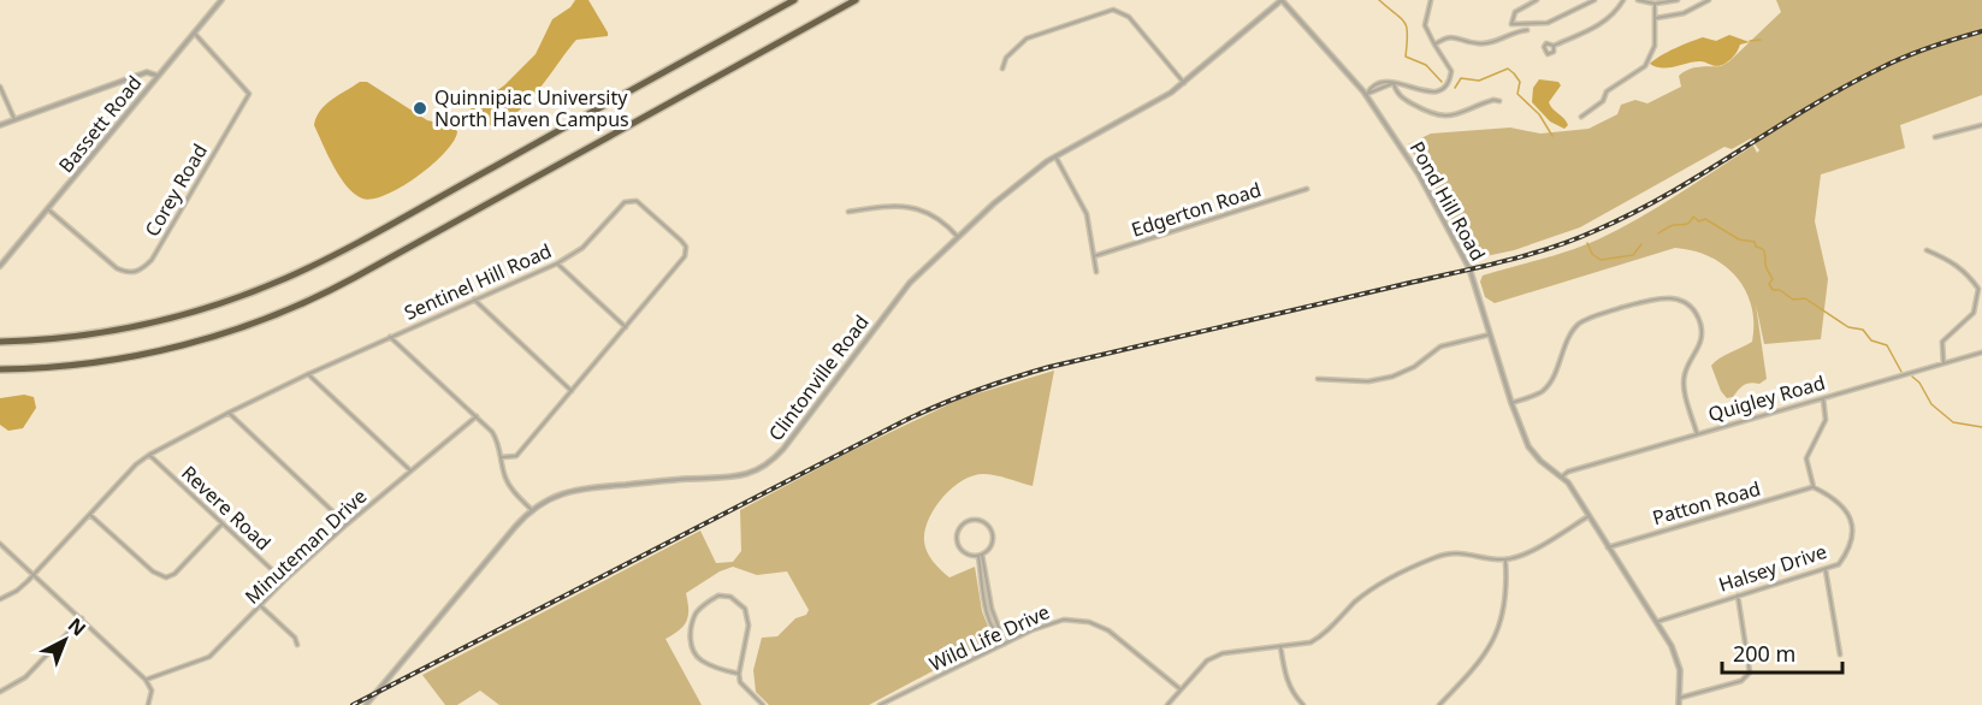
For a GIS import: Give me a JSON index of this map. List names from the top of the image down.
{
  "streets": {
    "street": [
      "Bassett Road",
      "Corey Road",
      "Pond Hill Road",
      "Edgerton Road",
      "Sentinel Hill Road",
      "Clintonville Road",
      "Quigley Road",
      "Patton Road",
      "Revere Road",
      "Minuteman Drive",
      "Halsey Drive",
      "Wild Life Drive"
    ]
  },
  "crossings": [
    ["Bassett Road", "Corey Road"],
    ["Pond Hill Road", "Clintonville Road"],
    ["Pond Hill Road", "Quigley Road"],
    ["Pond Hill Road", "Patton Road"],
    ["Pond Hill Road", "Halsey Drive"],
    ["Sentinel Hill Road", "Revere Road"],
    ["Patton Road", "Halsey Drive"],
    ["Revere Road", "Minuteman Drive"]
  ],
  "places": ["Quinnipiac University North Haven Campus"],
  "scale_bar": "200 m",
  "north": "top right"
}
